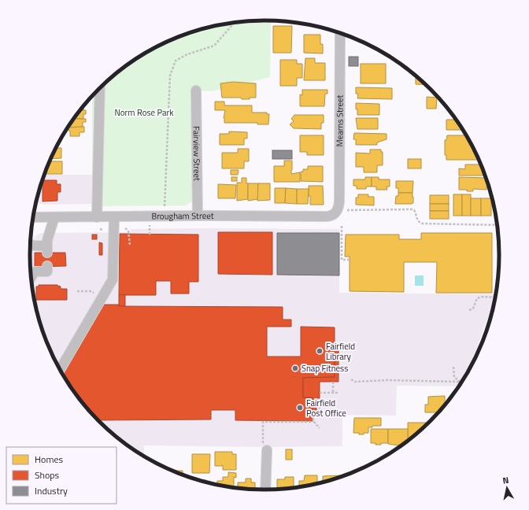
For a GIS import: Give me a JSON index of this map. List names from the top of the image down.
{
  "streets": {
    "street": ["Mearns Street", "Fairview Street", "Brougham Street"]
  },
  "crossings": [
    ["Mearns Street", "Brougham Street"],
    ["Fairview Street", "Brougham Street"]
  ],
  "parks": ["Norm Rose Park"],
  "places": ["Fairfield Library", "Snap Fitness", "Fairfield Post Office"],
  "legend": ["Homes", "Shops", "Industry"],
  "north": "top"
}
